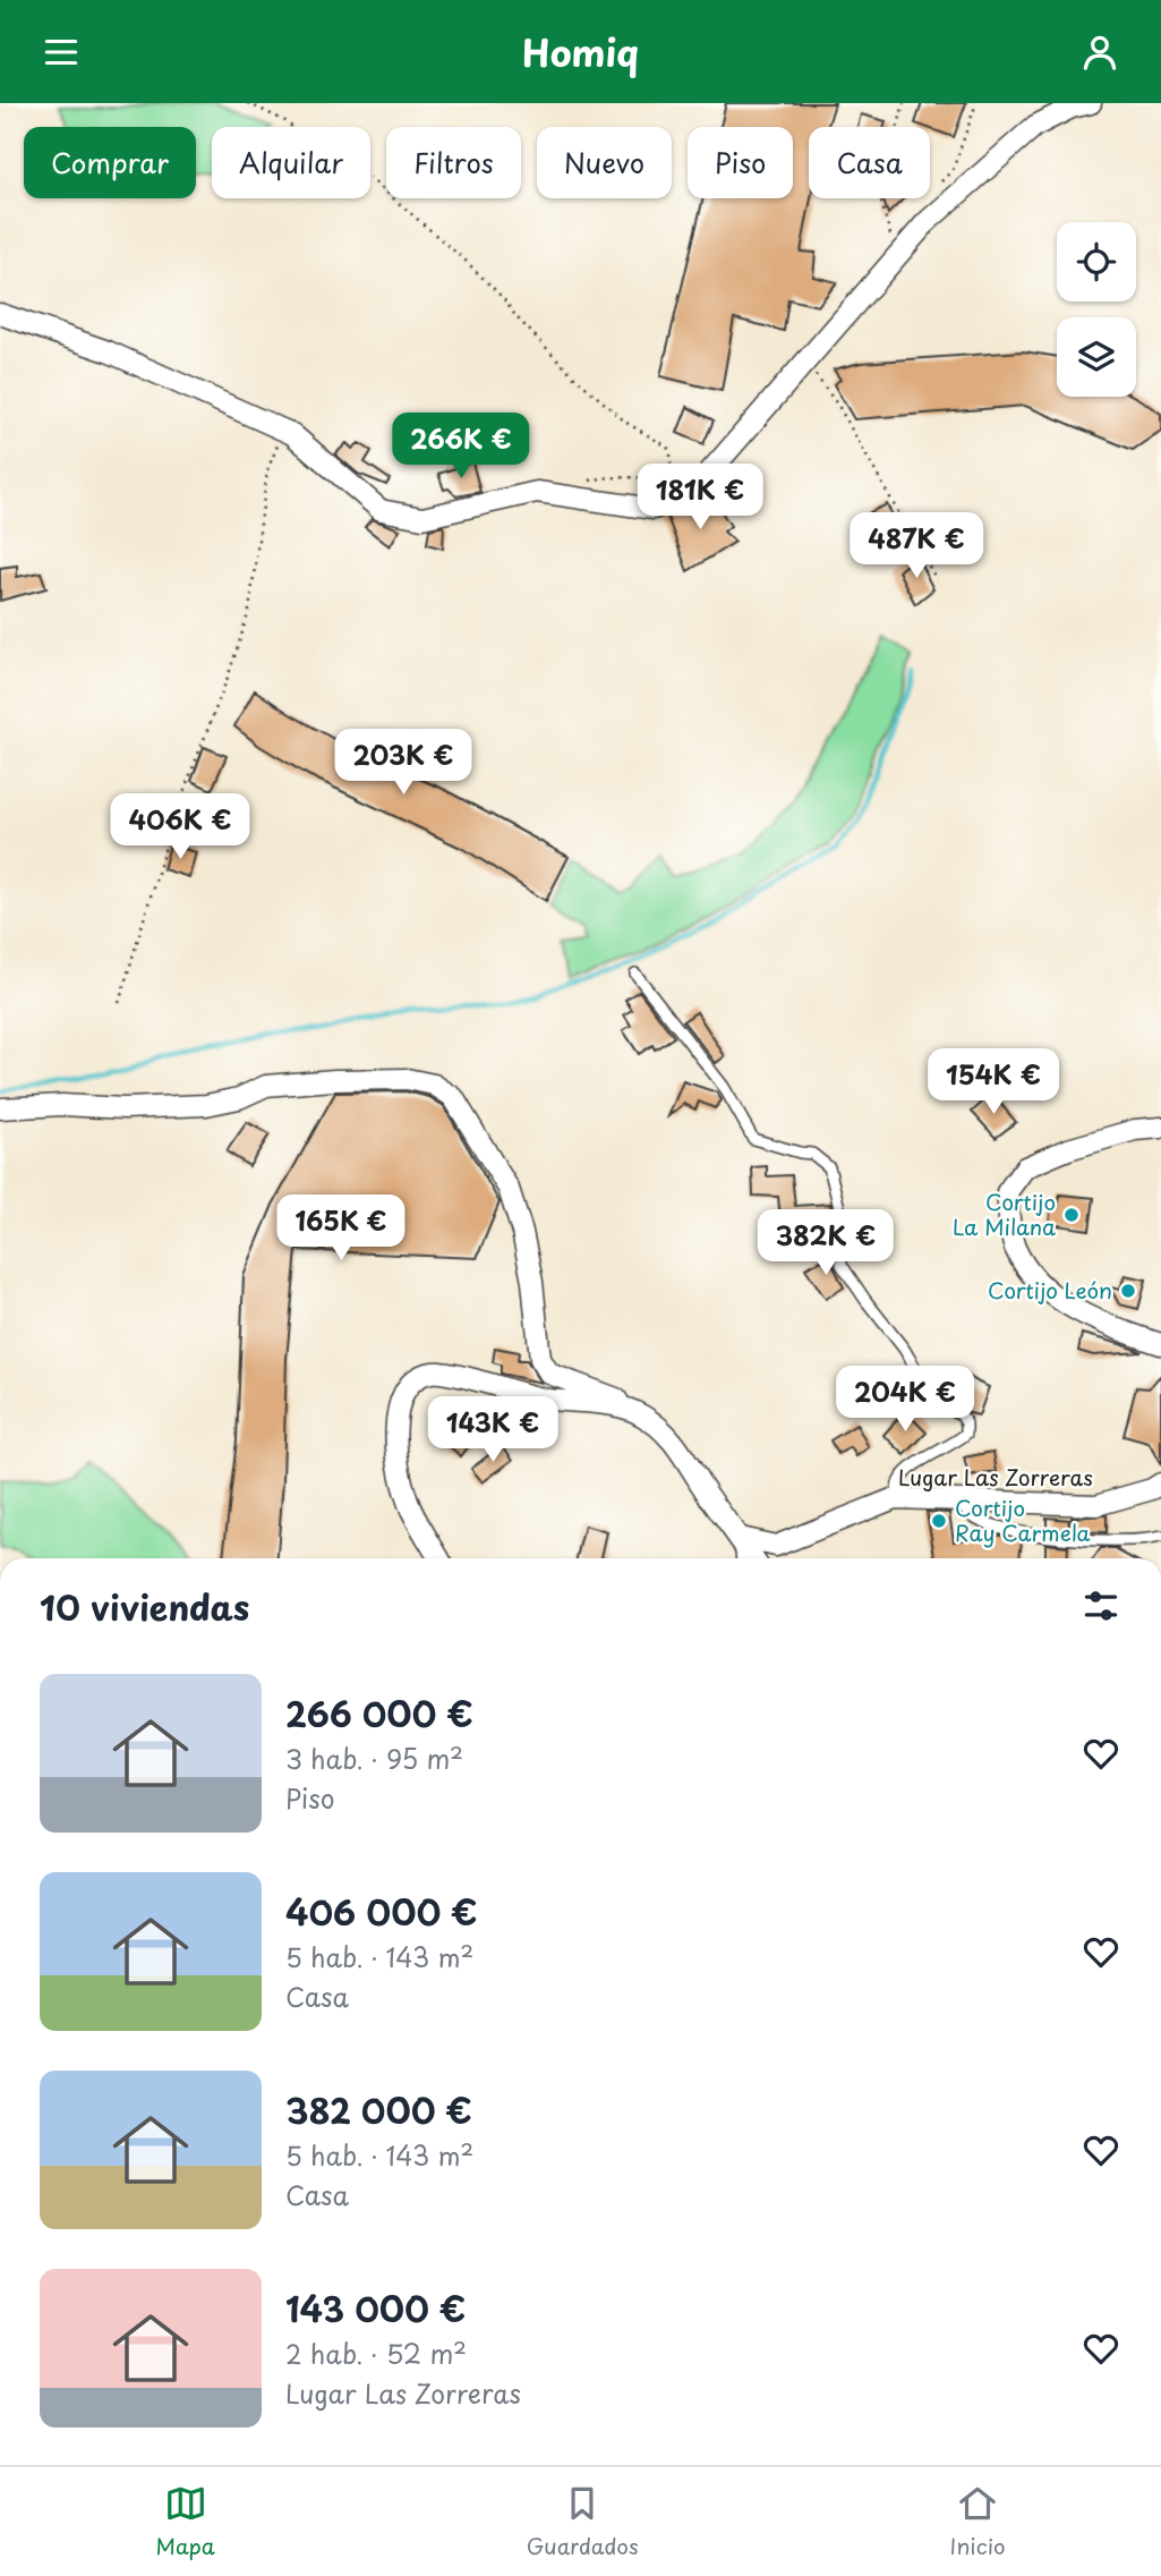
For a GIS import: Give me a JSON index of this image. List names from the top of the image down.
{
  "streets": {
    "street": ["Lugar Las Zorreras"]
  },
  "places": ["Cortijo La Milana", "Cortijo León", "Cortijo Ray Carmela"],
  "page": {
    "header": "Homiq",
    "chip": [
      "Comprar",
      "Alquilar",
      "Filtros",
      "Nuevo",
      "Piso",
      "Casa"
    ],
    "price": [
      "266K €",
      "181K €",
      "487K €",
      "203K €",
      "406K €",
      "154K €",
      "165K €",
      "382K €",
      "204K €",
      "143K €"
    ],
    "heading": "10 viviendas",
    "list": [
      {
        "name": "266 000 €",
        "note": "3 hab. · 95 m² · Piso"
      },
      {
        "name": "406 000 €",
        "note": "5 hab. · 143 m² · Casa"
      },
      {
        "name": "382 000 €",
        "note": "5 hab. · 143 m² · Casa"
      },
      {
        "name": "143 000 €",
        "note": "2 hab. · 52 m² · Lugar Las Zorreras"
      }
    ],
    "tabs": ["Mapa", "Guardados", "Inicio"]
  }
}
